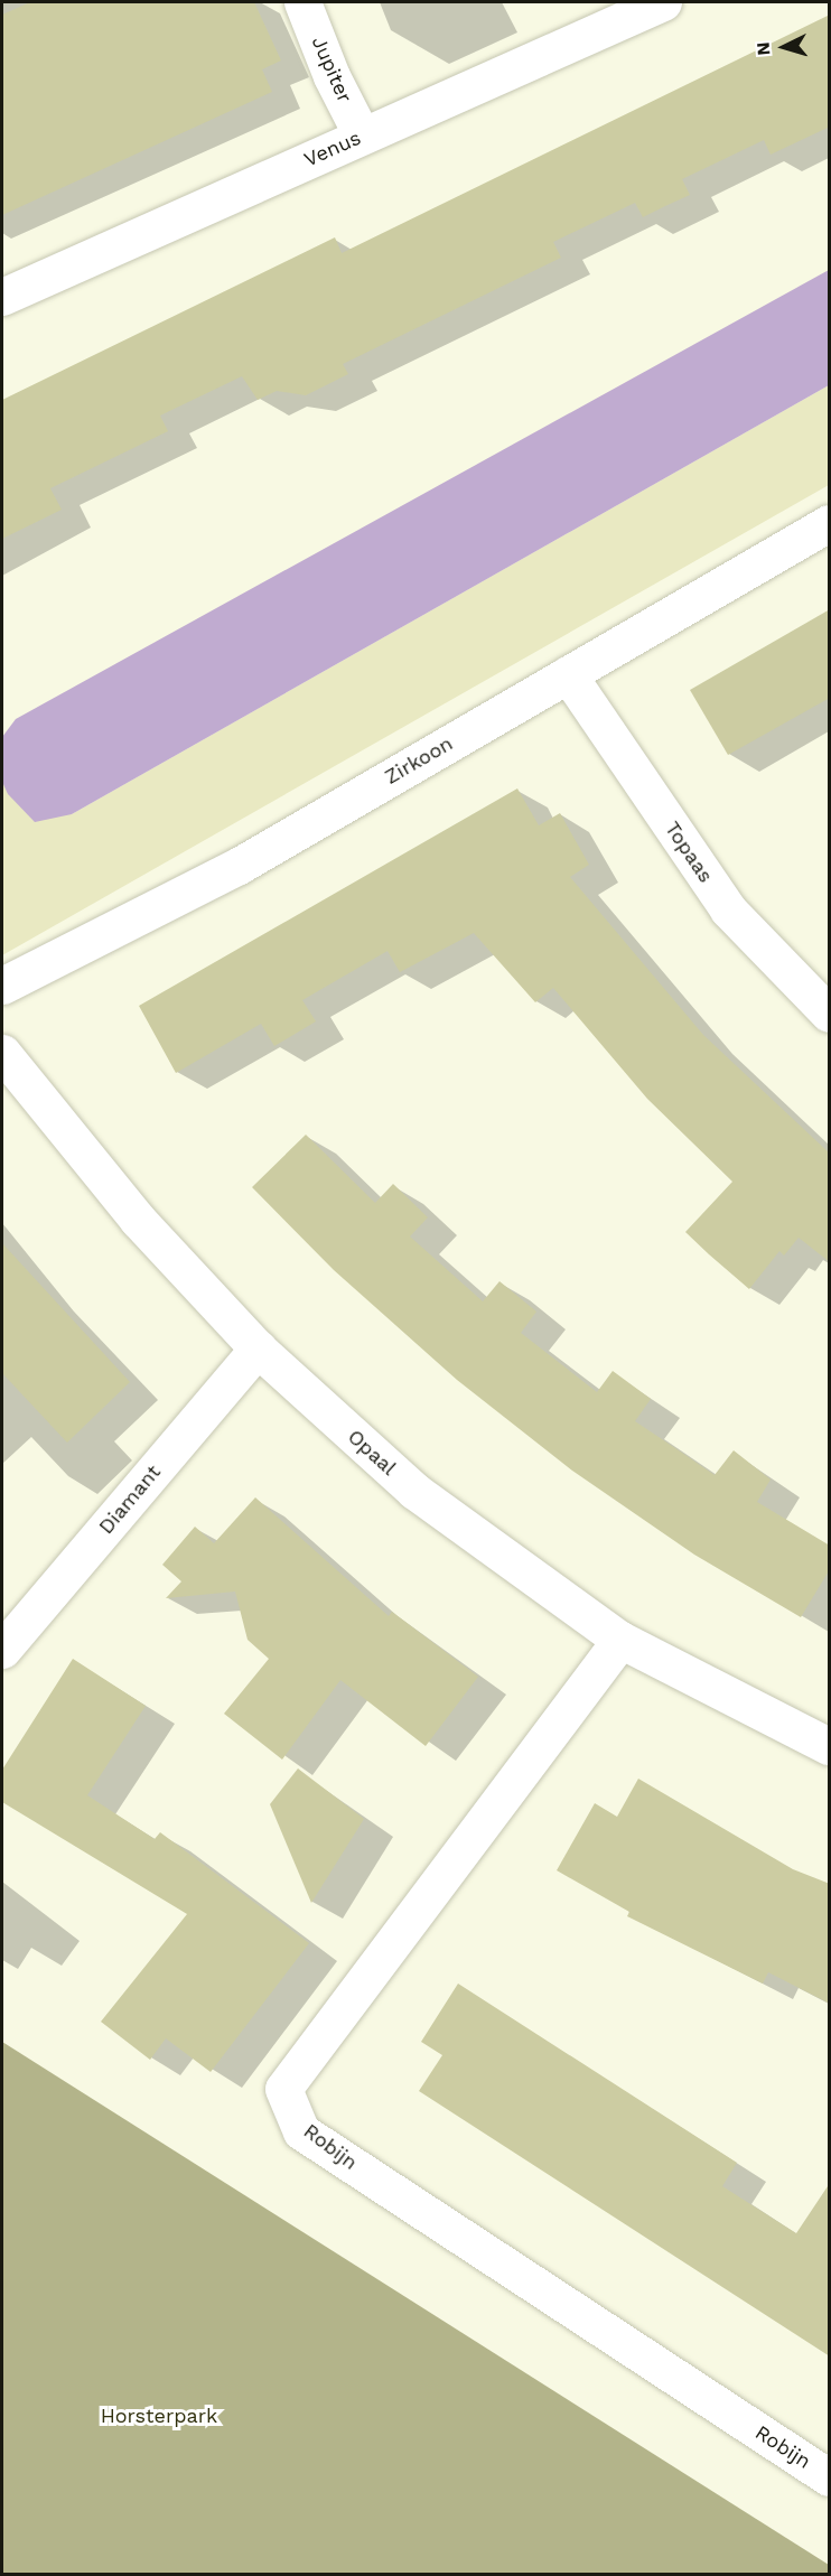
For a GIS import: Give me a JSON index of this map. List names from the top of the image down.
{
  "streets": {
    "street": [
      "Jupiter",
      "Venus",
      "Zirkoon",
      "Topaas",
      "Opaal",
      "Diamant",
      "Robijn"
    ]
  },
  "crossings": [
    ["Jupiter", "Venus"],
    ["Zirkoon", "Topaas"],
    ["Opaal", "Diamant"],
    ["Opaal", "Robijn"]
  ],
  "parks": ["Horsterpark"],
  "north": "left"
}
